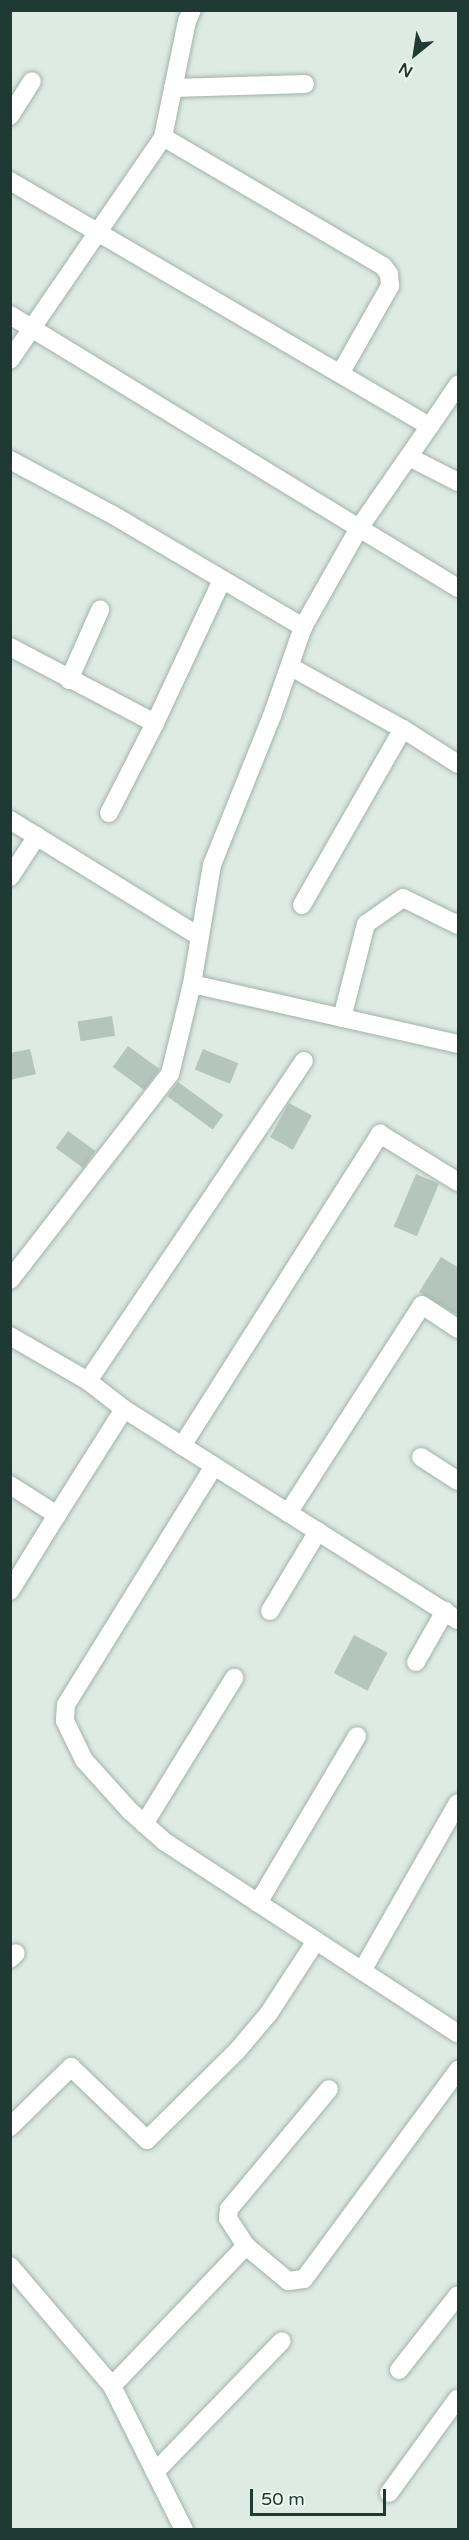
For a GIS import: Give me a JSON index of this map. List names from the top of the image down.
{
  "scale_bar": "50 m",
  "north": "bottom left"
}
